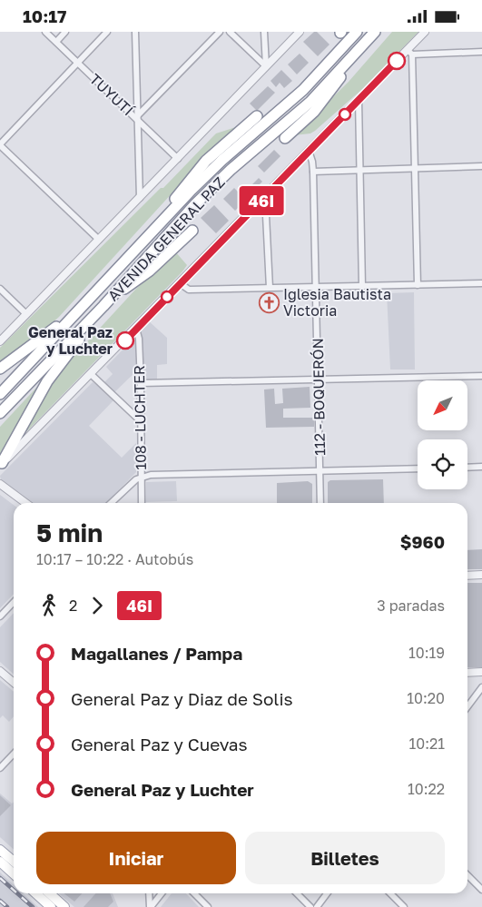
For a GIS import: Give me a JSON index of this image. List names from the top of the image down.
{
  "streets": {
    "highway": ["AVENIDA GENERAL PAZ"],
    "street": ["TUYUTÍ", "112 - BOQUERÓN", "108 - LUCHTER"]
  },
  "places": {
    "church": ["Iglesia Bautista Victoria"],
    "other": ["General Paz y Luchter"]
  },
  "lines": ["bus line 46I"],
  "north": "bottom left",
  "page": {
    "status": "10:17",
    "on_map": "46I",
    "heading": ["5 min", "10:17 – 10:22 · Autobús", "$960"],
    "legs": ["2", "46I", "3 paradas"],
    "list": [
      {
        "name": "Magallanes / Pampa",
        "value": "10:19"
      },
      {
        "name": "General Paz y Diaz de Solis",
        "value": "10:20"
      },
      {
        "name": "General Paz y Cuevas",
        "value": "10:21"
      },
      {
        "name": "General Paz y Luchter",
        "value": "10:22"
      }
    ],
    "buttons": ["Iniciar", "Billetes"]
  }
}
